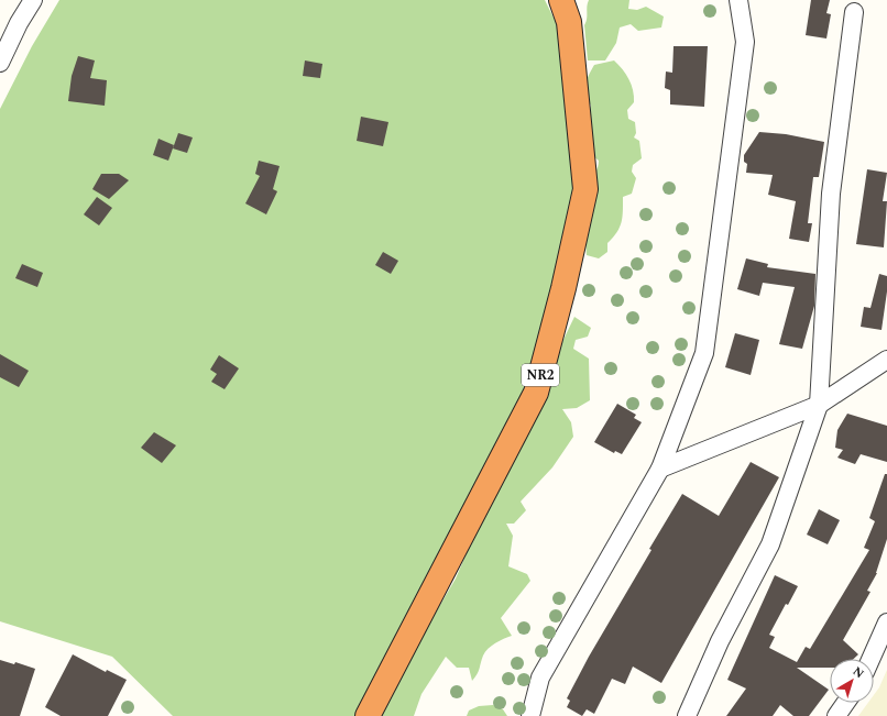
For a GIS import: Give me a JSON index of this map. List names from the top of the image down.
{
  "streets": {
    "highway": ["NR2"]
  },
  "north": "top right"
}
